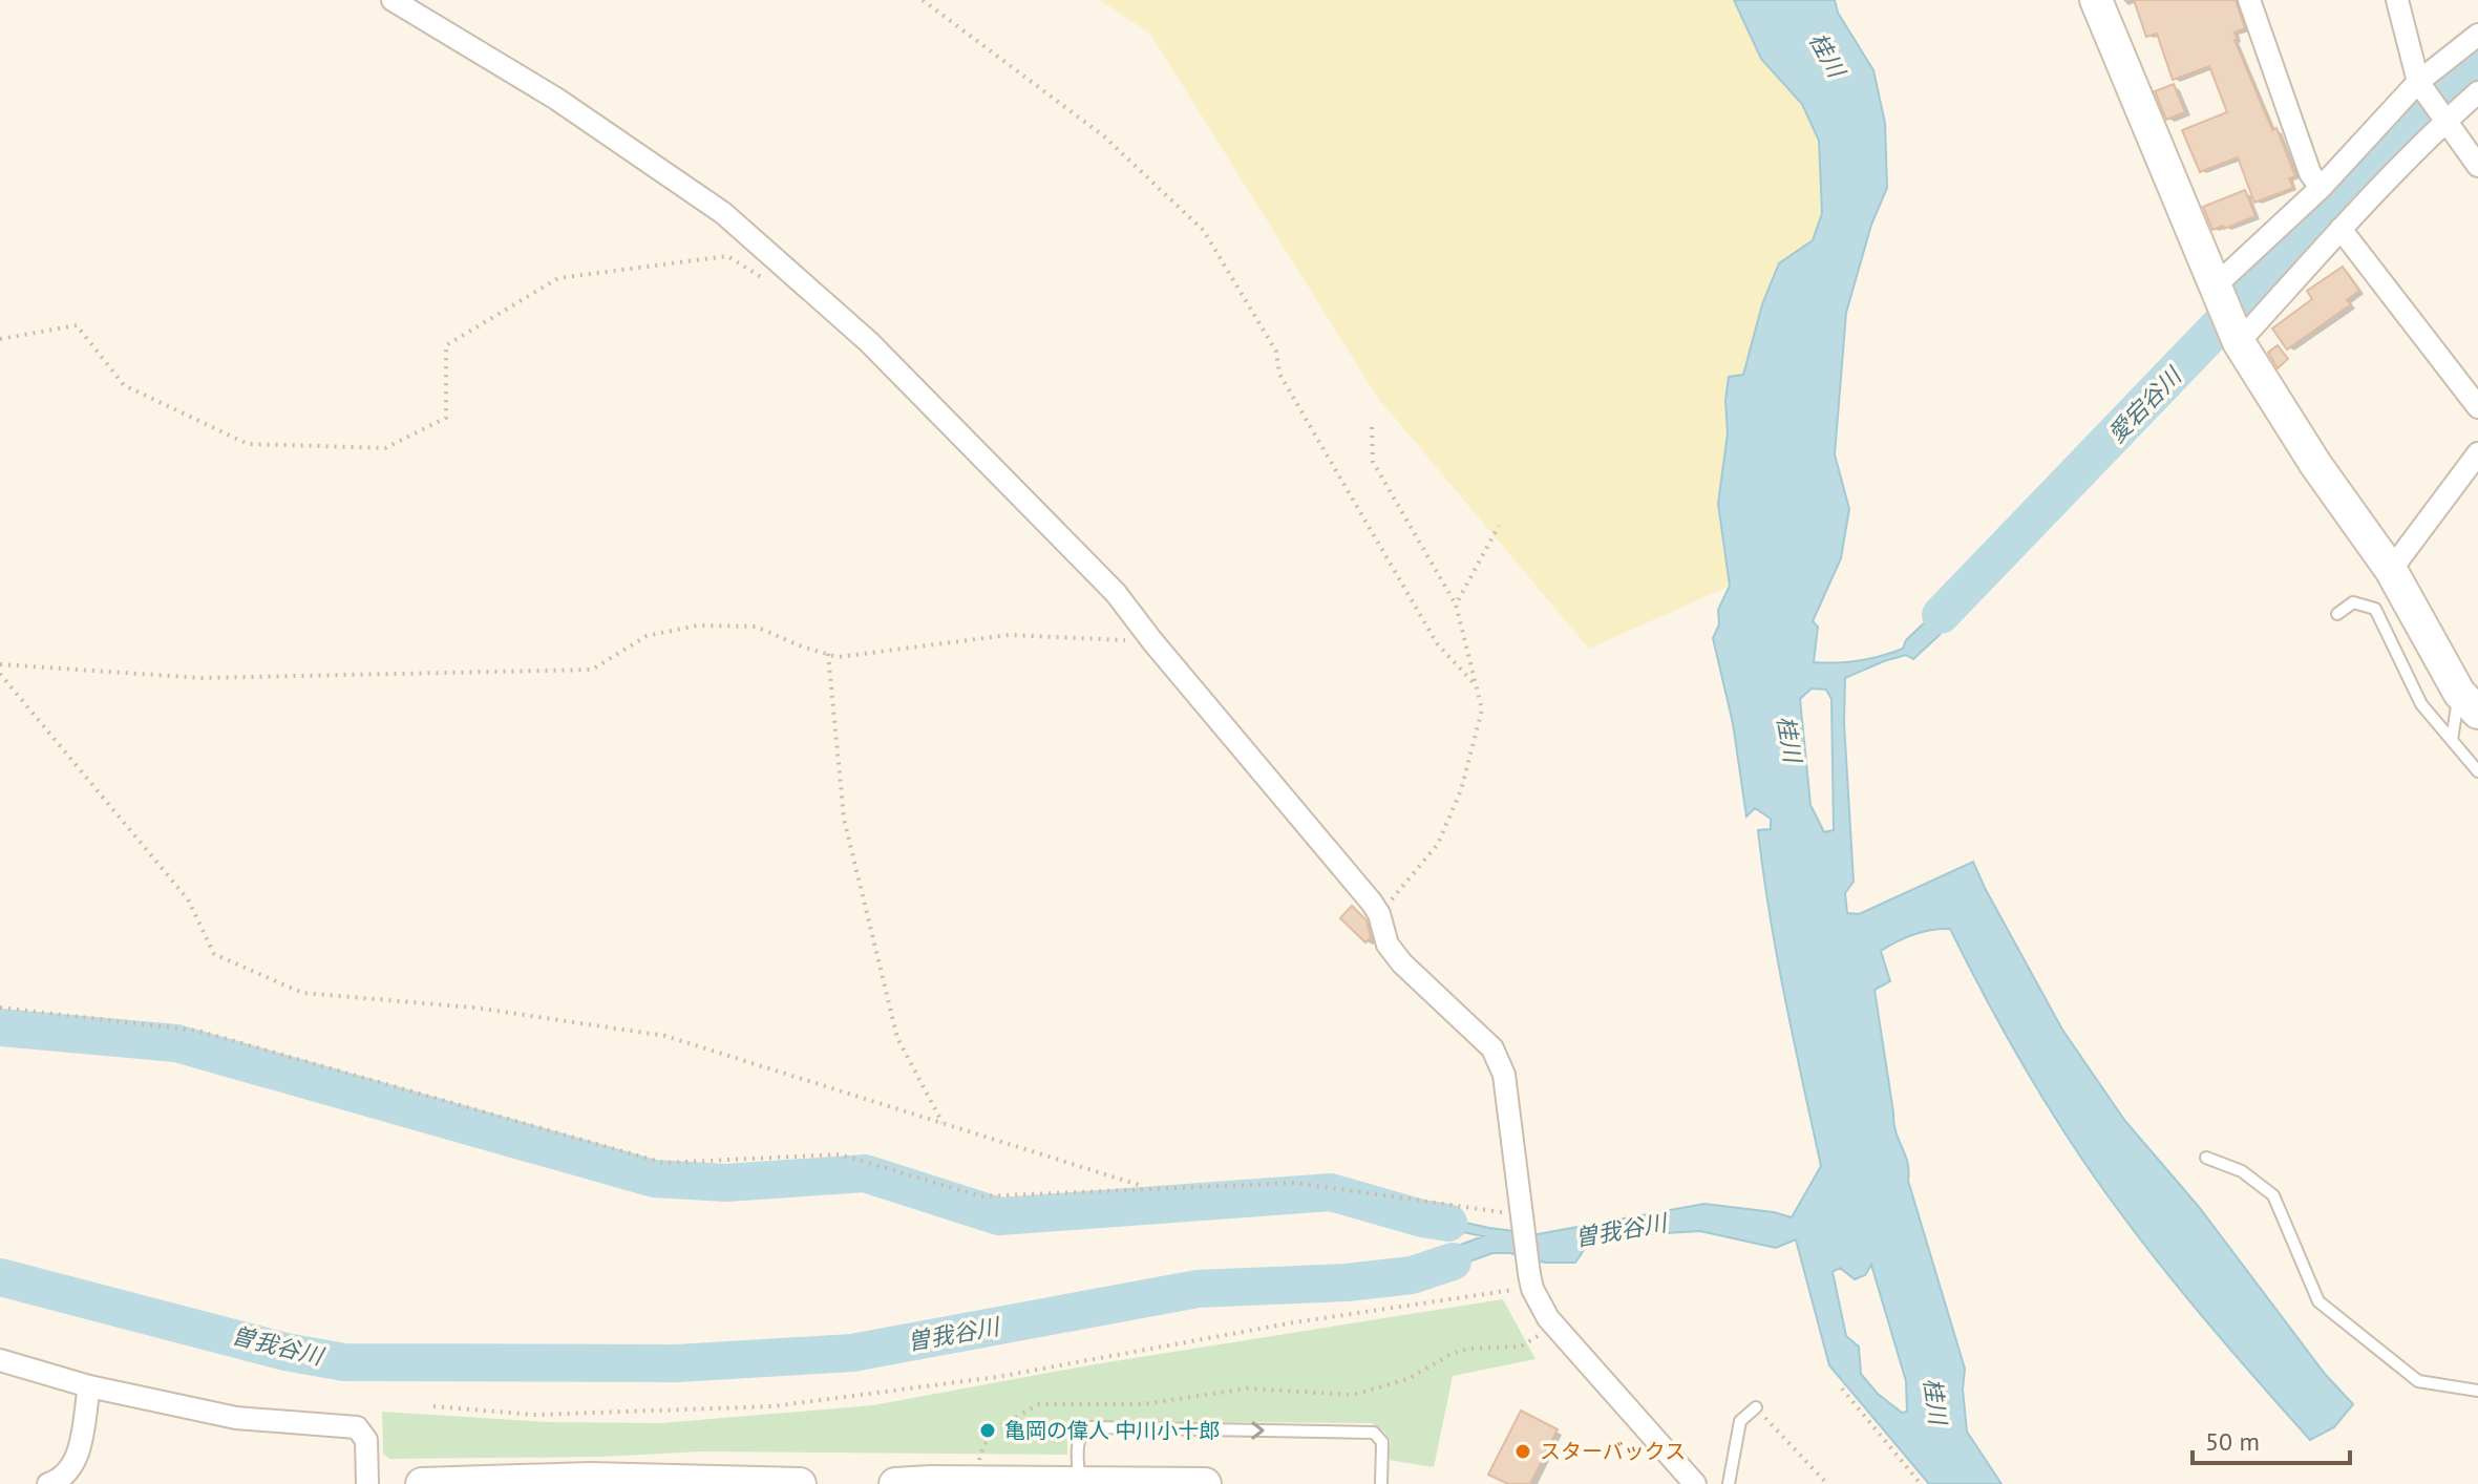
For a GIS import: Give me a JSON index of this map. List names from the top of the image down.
{
  "water": ["桂川", "愛宕谷川", "曽我谷川"],
  "places": ["亀岡の偉人 中川小十郎", "スターバックス"],
  "scale_bar": "50 m"
}
